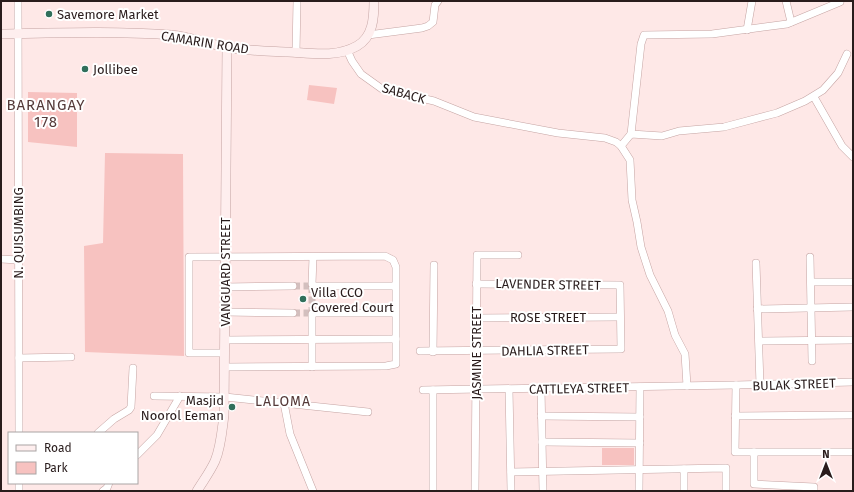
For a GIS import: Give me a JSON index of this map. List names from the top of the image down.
{
  "streets": {
    "street": [
      "CAMARIN ROAD",
      "SABACK",
      "N. QUISUMBING",
      "VANGUARD STREET",
      "LAVENDER STREET",
      "ROSE STREET",
      "DAHLIA STREET",
      "JASMINE STREET",
      "BULAK STREET",
      "CATTLEYA STREET"
    ]
  },
  "crossings": [
    ["CAMARIN ROAD", "SABACK"],
    ["CAMARIN ROAD", "N. QUISUMBING"],
    ["CAMARIN ROAD", "VANGUARD STREET"],
    ["LAVENDER STREET", "ROSE STREET"],
    ["LAVENDER STREET", "DAHLIA STREET"],
    ["LAVENDER STREET", "JASMINE STREET"],
    ["ROSE STREET", "DAHLIA STREET"],
    ["ROSE STREET", "JASMINE STREET"],
    ["DAHLIA STREET", "JASMINE STREET"],
    ["JASMINE STREET", "CATTLEYA STREET"],
    ["BULAK STREET", "CATTLEYA STREET"]
  ],
  "districts": ["BARANGAY 178", "LALOMA"],
  "places": [
    "Savemore Market",
    "Jollibee",
    "Villa CCO Covered Court",
    "Masjid Noorol Eeman"
  ],
  "legend": ["Road", "Park"],
  "north": "top"
}
